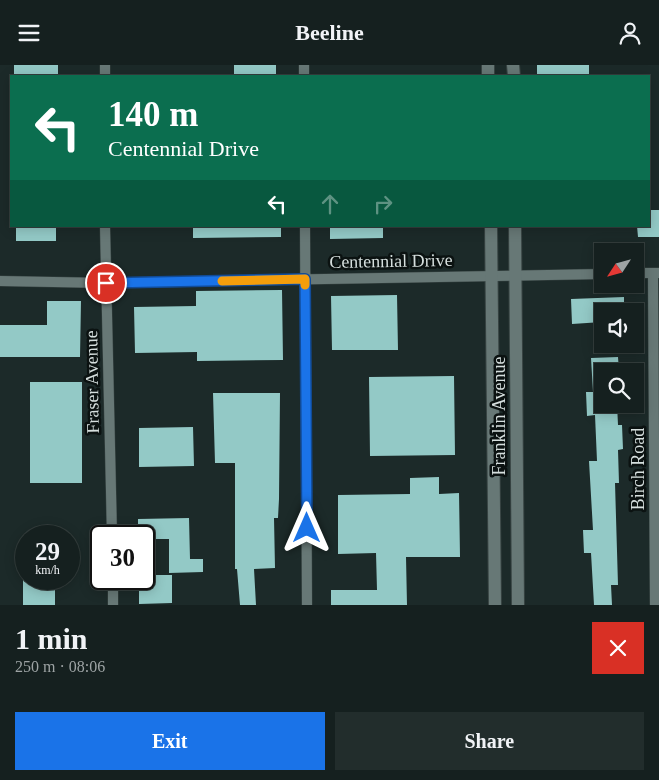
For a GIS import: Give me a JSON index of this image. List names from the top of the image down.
{
  "streets": {
    "main road": ["Franklin Avenue"],
    "street": ["Centennial Drive", "Fraser Avenue", "Birch Road"]
  },
  "crossings": [
    ["Centennial Drive", "Fraser Avenue"],
    ["Centennial Drive", "Franklin Avenue"]
  ],
  "north": "bottom left",
  "page": {
    "header": "Beeline",
    "turn": ["140 m", "Centennial Drive"],
    "speed": "29 km/h",
    "limit": "30",
    "heading": ["1 min", "250 m · 08:06"],
    "buttons": ["Exit", "Share"]
  }
}
